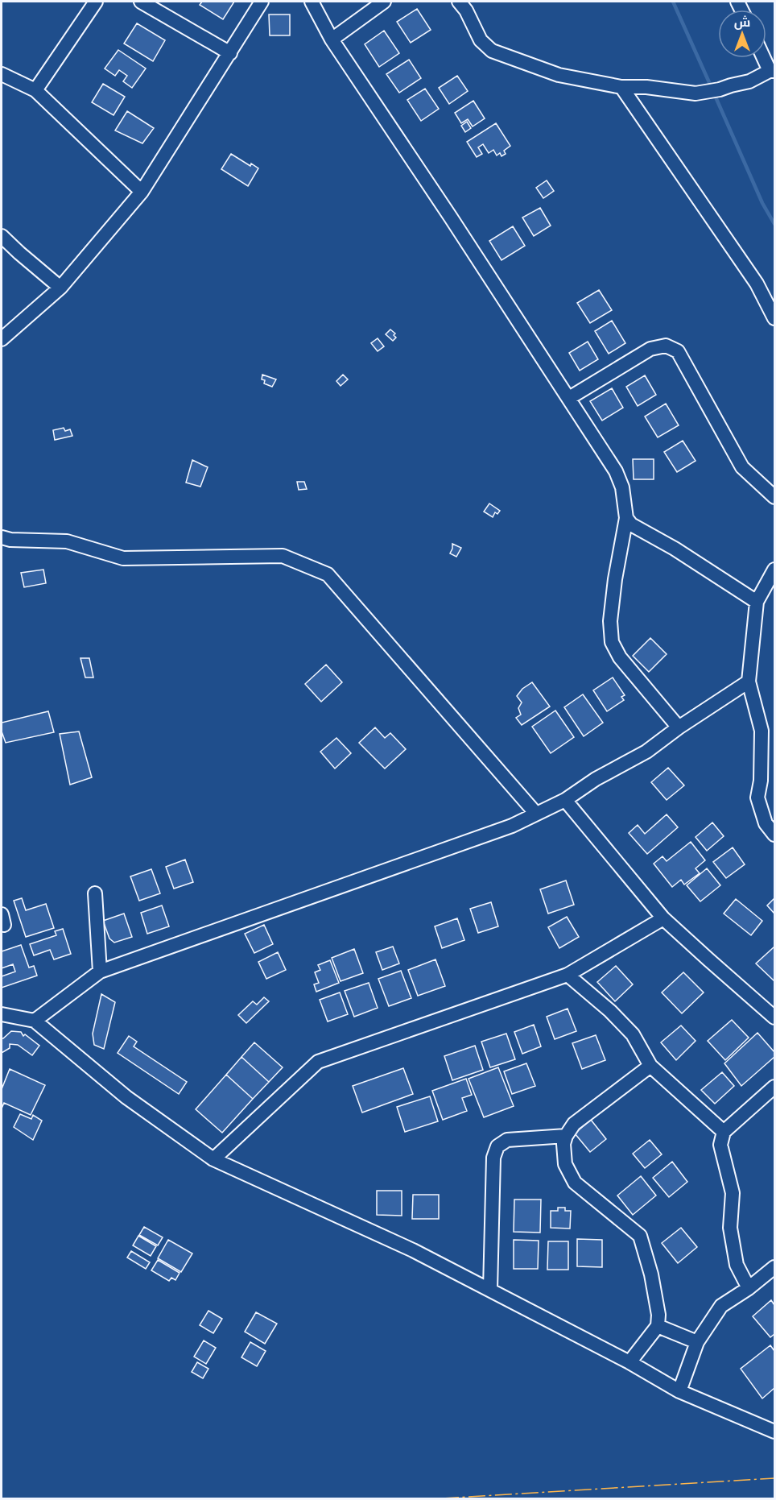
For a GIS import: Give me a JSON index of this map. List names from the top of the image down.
{
  "north": "top"
}
